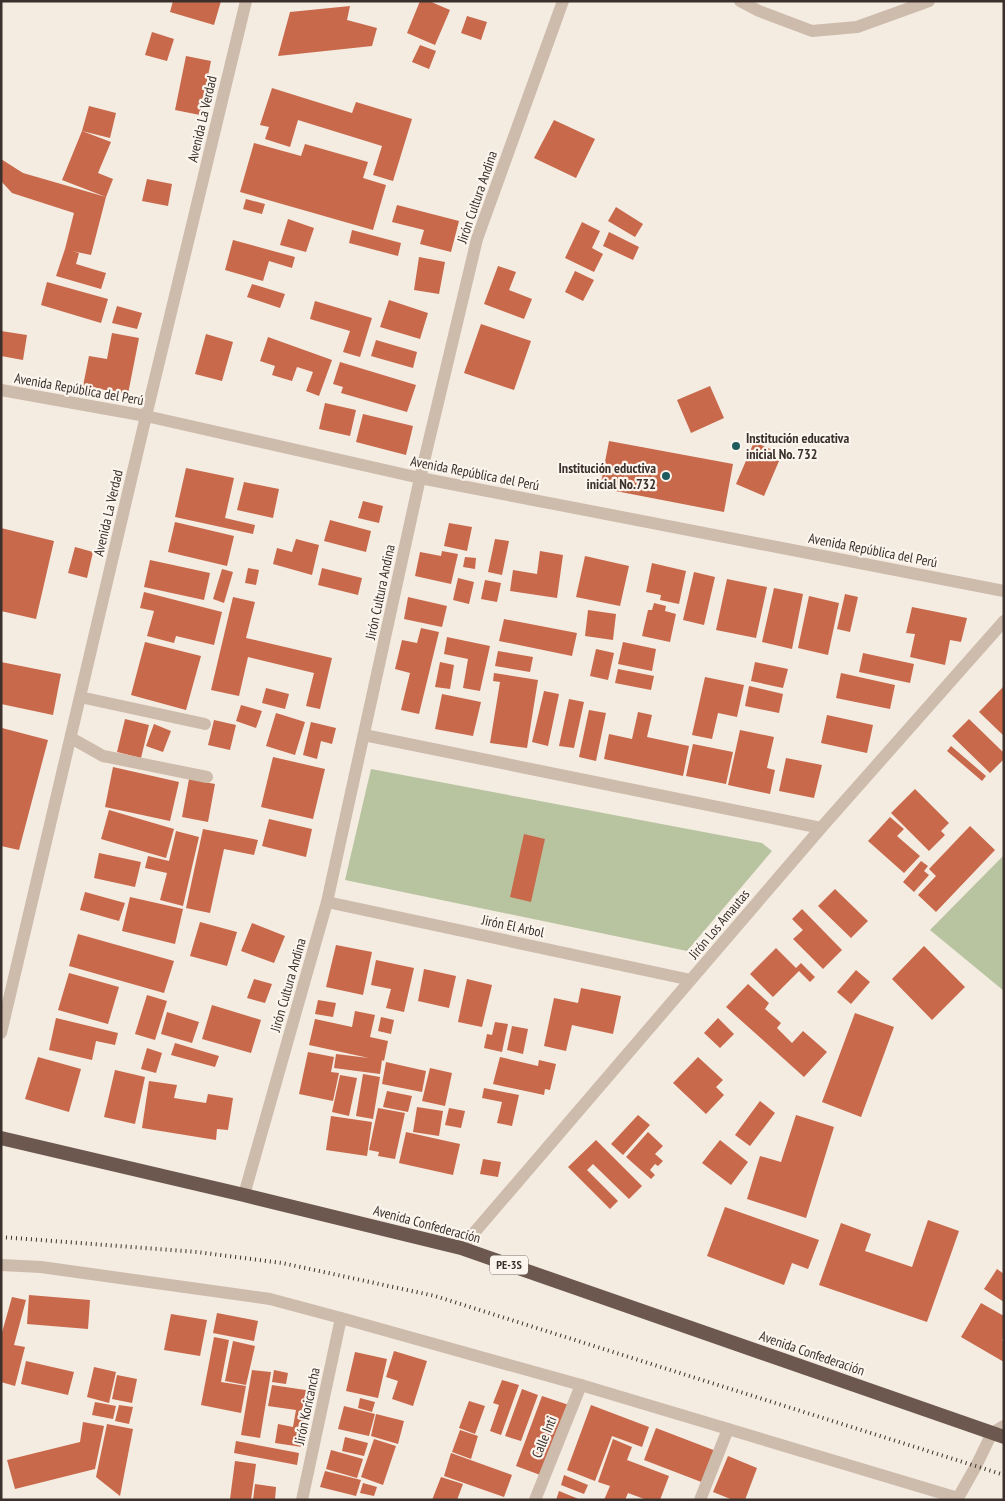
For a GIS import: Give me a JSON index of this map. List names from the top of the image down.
{
  "streets": {
    "highway": ["Avenida Confederación", "PE-3S"],
    "street": [
      "Avenida La Verdad",
      "Jirón Cultura Andina",
      "Avenida República del Perú",
      "Jirón Los Amautas",
      "Jirón El Arbol",
      "Jirón Koricancha",
      "Calle Inti"
    ]
  },
  "crossings": [
    ["Avenida La Verdad", "Avenida República del Perú"],
    ["Jirón Cultura Andina", "Avenida República del Perú"],
    ["Jirón Cultura Andina", "Jirón El Arbol"],
    ["Jirón Cultura Andina", "Avenida Confederación"],
    ["Jirón Los Amautas", "Jirón El Arbol"],
    ["Jirón Los Amautas", "Avenida Confederación"]
  ],
  "places": ["Institución educativa inicial No. 732", "Institución eductiva inicial No.732"]
}
